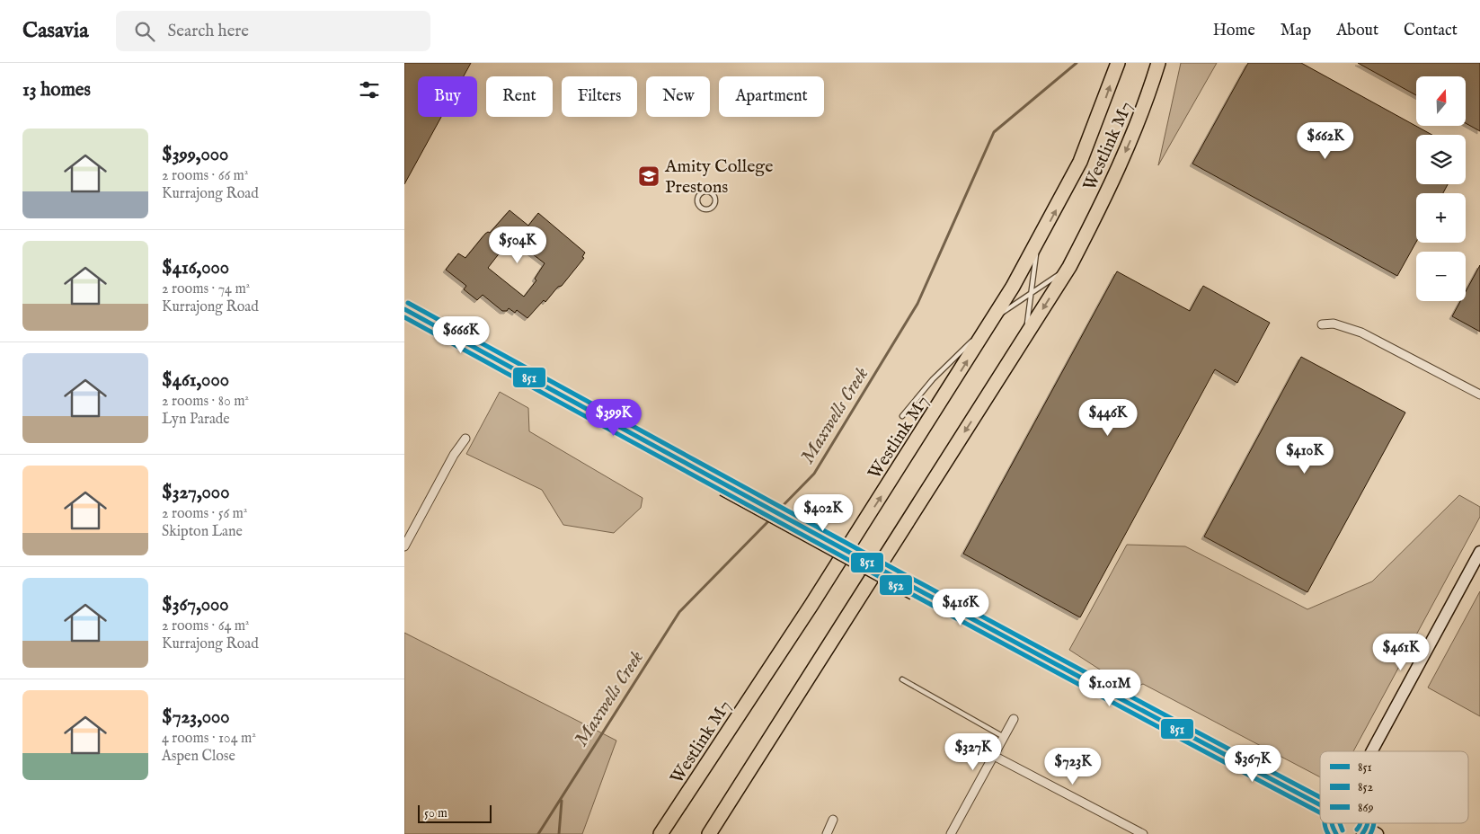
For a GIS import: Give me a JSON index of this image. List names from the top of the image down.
{
  "streets": {
    "highway": ["Westlink M7"]
  },
  "water": ["Maxwells Creek"],
  "places": {
    "school or university": ["Amity College Prestons"]
  },
  "lines": ["transit line 869", "transit line 851", "transit line 852"],
  "legend": ["851", "852", "869"],
  "scale_bar": "50 m",
  "north": "top",
  "page": {
    "header": "Casavia",
    "search": "Search here",
    "nav": [
      "Home",
      "Map",
      "About",
      "Contact"
    ],
    "heading": "13 homes",
    "map_buttons": ["+", "−"],
    "chip": [
      "Buy",
      "Rent",
      "Filters",
      "New",
      "Apartment"
    ],
    "list": [
      {
        "name": "$399,000",
        "note": "2 rooms · 66 m² · Kurrajong Road"
      },
      {
        "name": "$416,000",
        "note": "2 rooms · 74 m² · Kurrajong Road"
      },
      {
        "name": "$461,000",
        "note": "2 rooms · 80 m² · Lyn Parade"
      },
      {
        "name": "$327,000",
        "note": "2 rooms · 56 m² · Skipton Lane"
      },
      {
        "name": "$367,000",
        "note": "2 rooms · 64 m² · Kurrajong Road"
      },
      {
        "name": "$723,000",
        "note": "4 rooms · 104 m² · Aspen Close"
      }
    ],
    "price": [
      "$662K",
      "$504K",
      "$666K",
      "$399K",
      "$446K",
      "$410K",
      "$402K",
      "$416K",
      "$461K",
      "$1.01M",
      "$327K",
      "$367K",
      "$723K"
    ],
    "scale": "50 m"
  }
}
